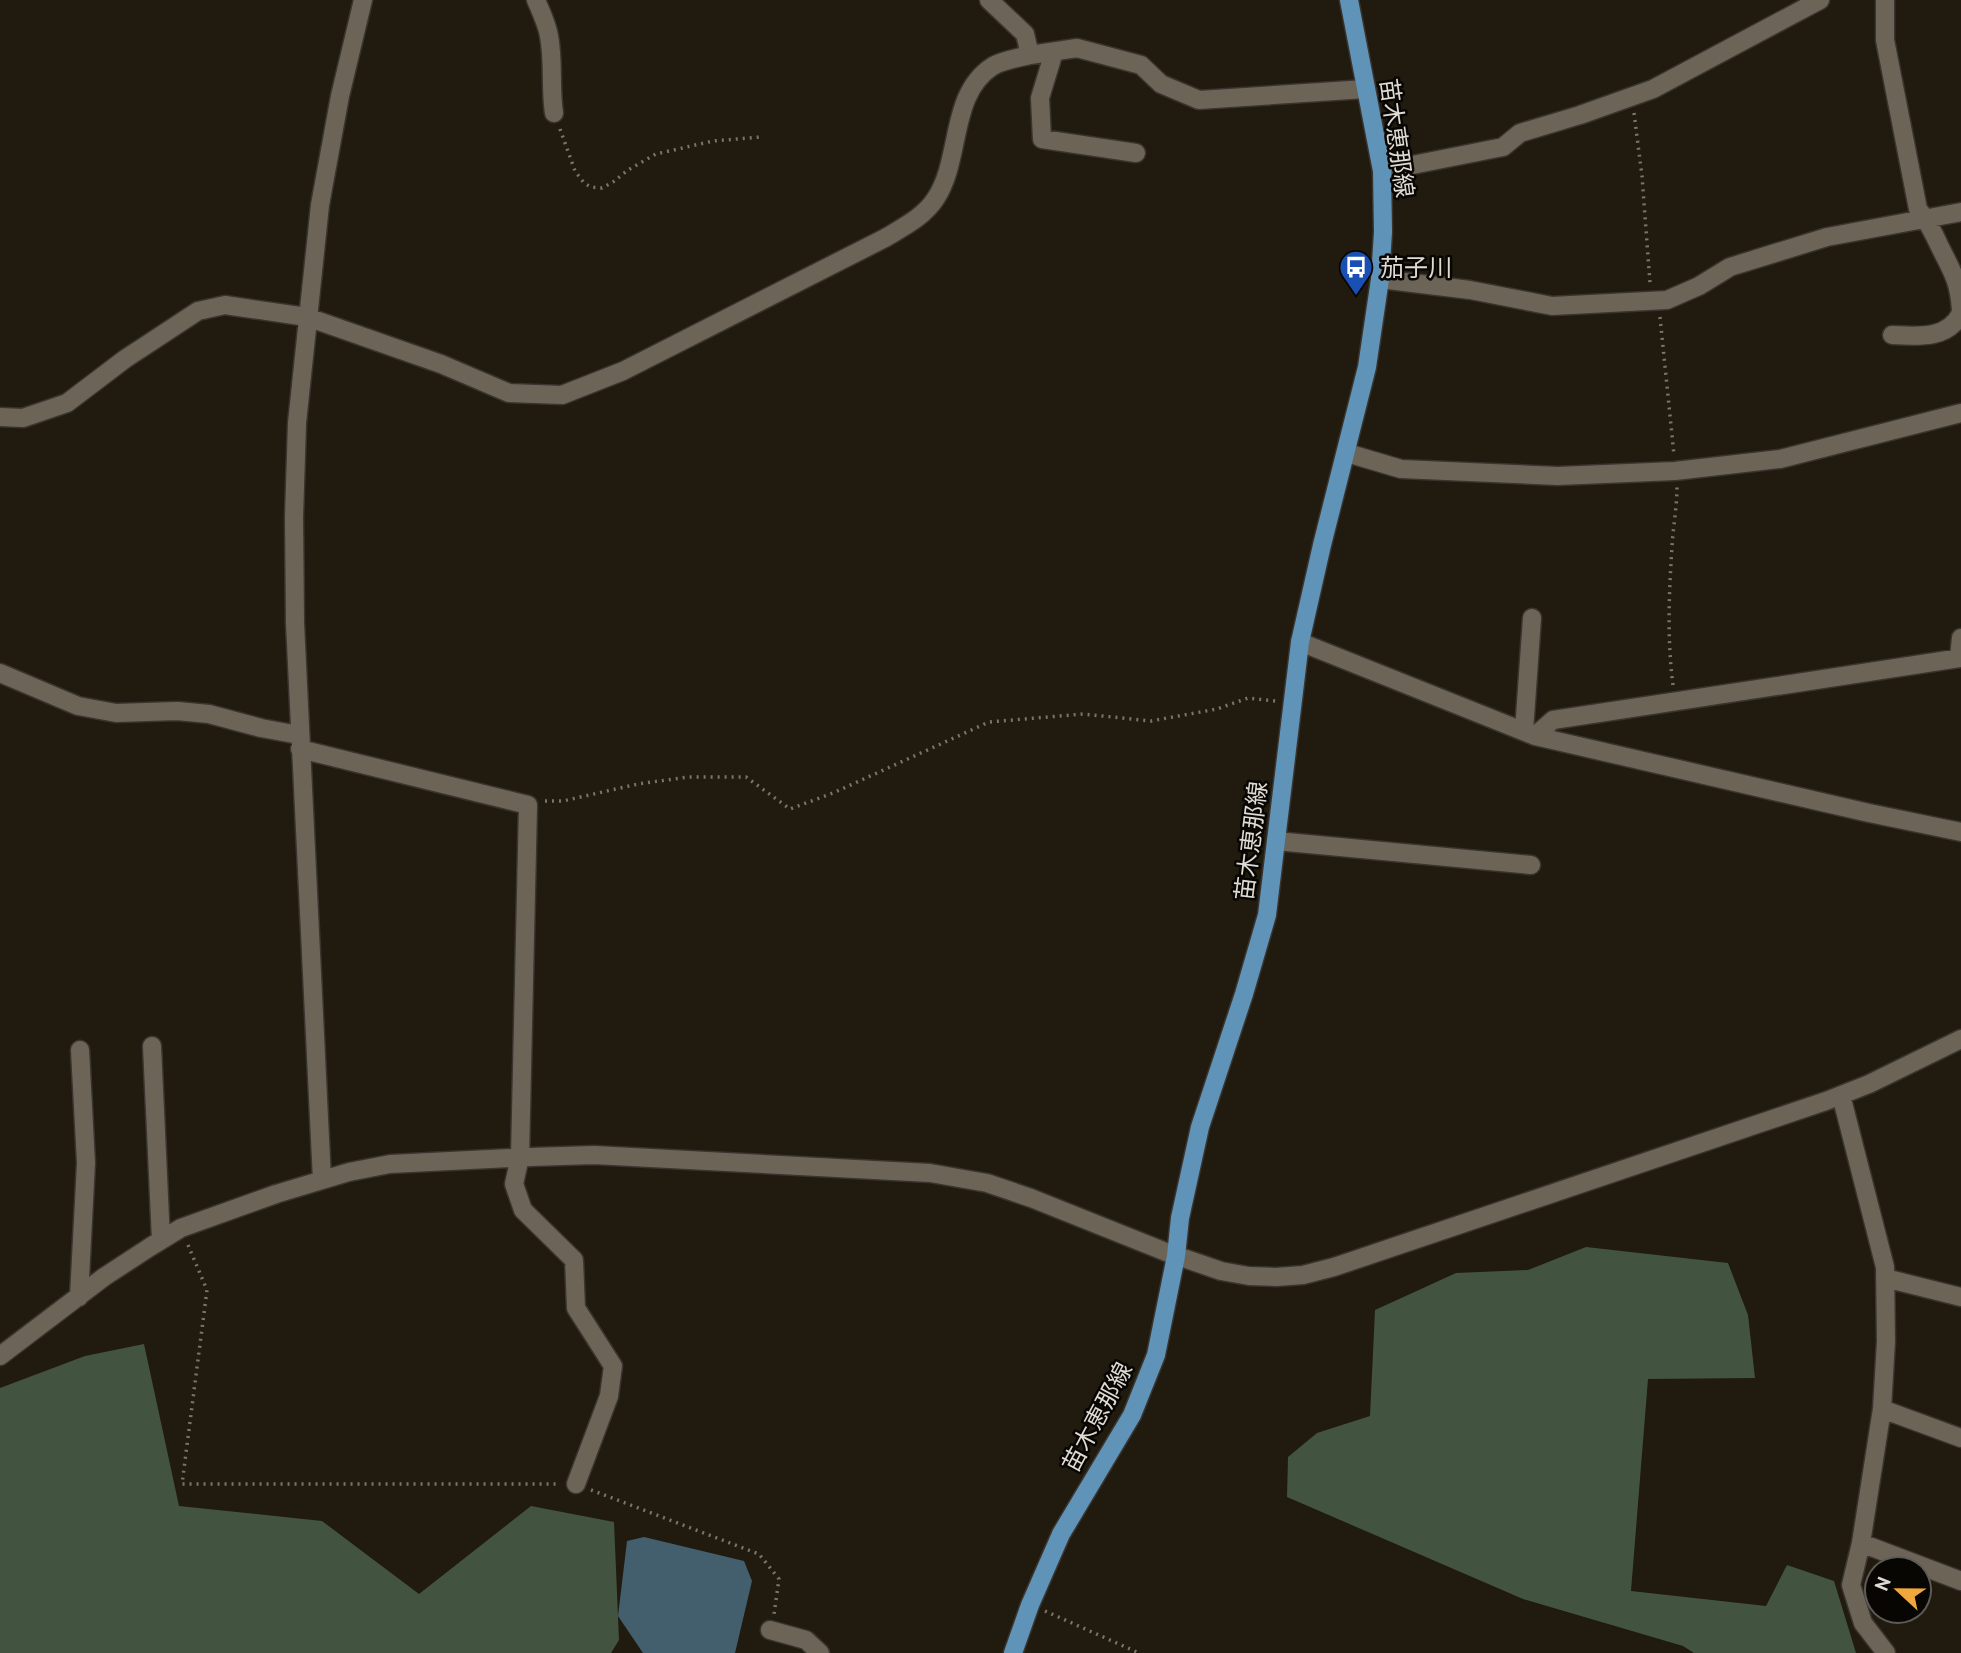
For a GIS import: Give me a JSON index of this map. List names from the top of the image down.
{
  "streets": {
    "main road": ["苗木恵那線"]
  },
  "places": {
    "bus stop": ["茄子川"]
  },
  "north": "left"
}
